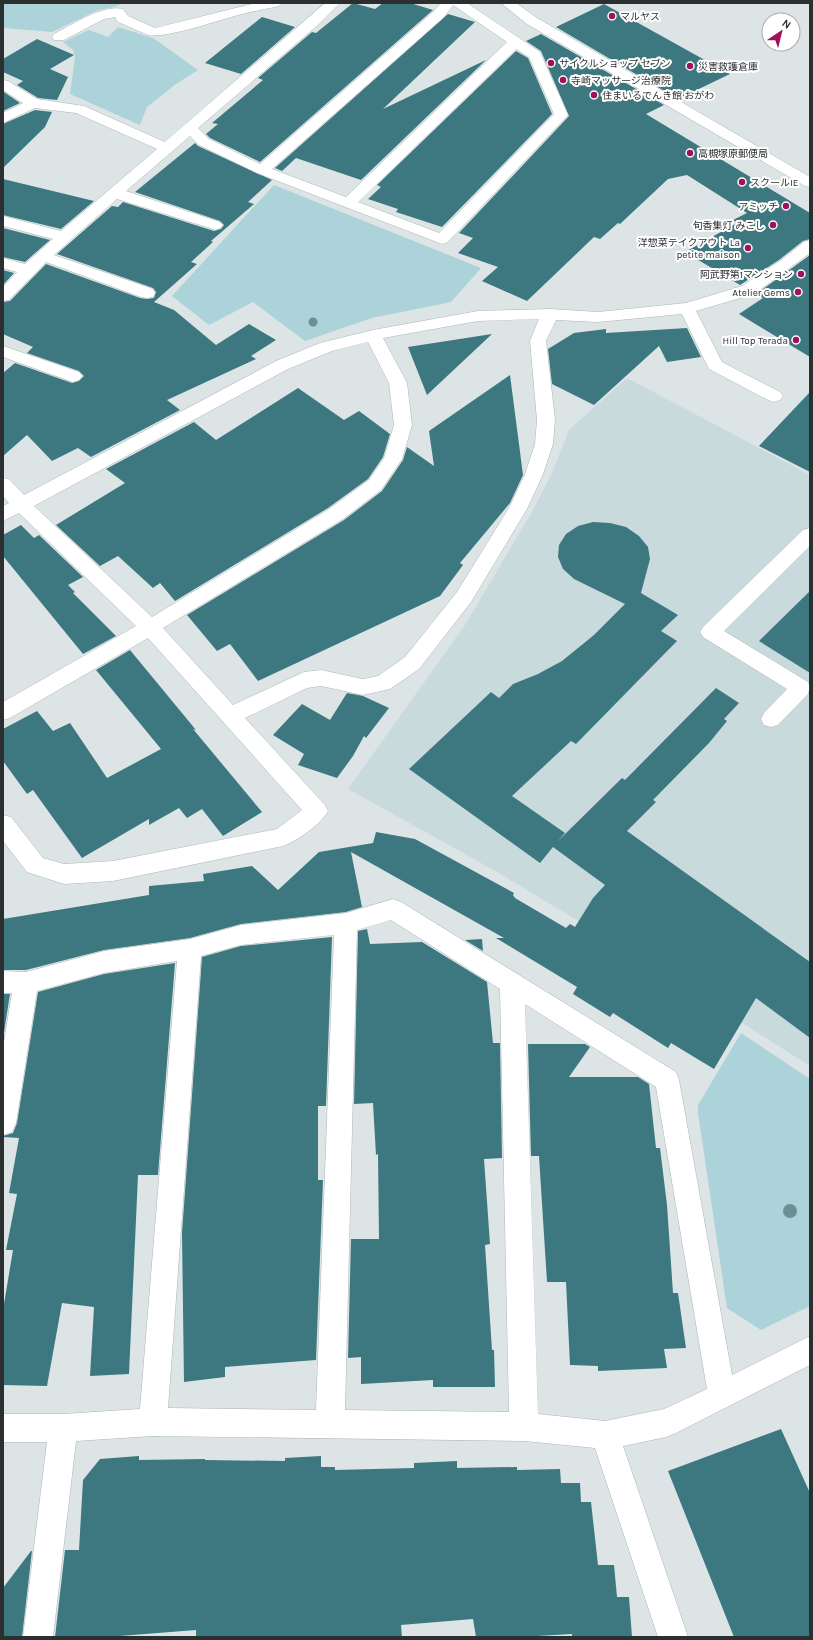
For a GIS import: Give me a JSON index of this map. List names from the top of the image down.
{
  "places": [
    "マルヤス",
    "サイクルショップ セブン",
    "災害救護倉庫",
    "寺崎マッサージ治療院",
    "住まいるでんき館 おがわ",
    "高槻塚原郵便局",
    "スクールIE",
    "アミッチ",
    "旬香集灯 みこし",
    "洋惣菜テイクアウト La petite maison",
    "阿武野第1マンション",
    "Atelier Gems",
    "Hill Top Terada"
  ],
  "north": "top right"
}
